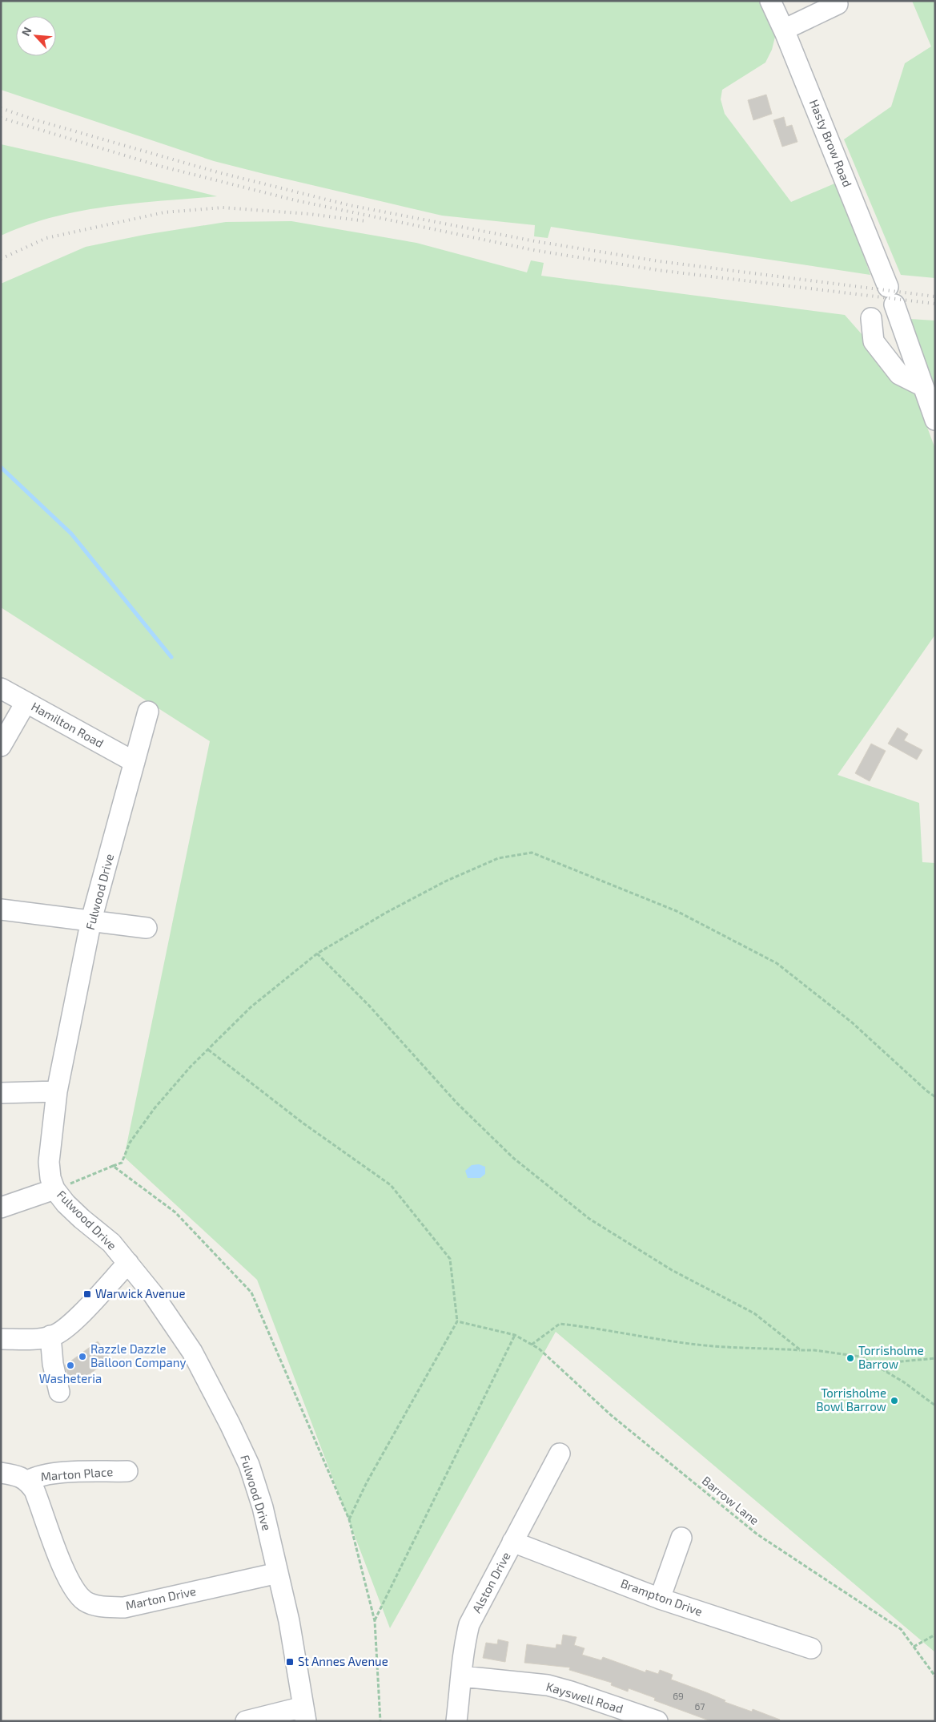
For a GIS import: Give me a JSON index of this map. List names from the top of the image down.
{
  "streets": {
    "street": [
      "Hasty Brow Road",
      "Hamilton Road",
      "Fulwood Drive",
      "Marton Place",
      "Alston Drive",
      "Brampton Drive",
      "Marton Drive",
      "Kayswell Road"
    ],
    "path": ["Barrow Lane"]
  },
  "crossings": [
    ["Hamilton Road", "Fulwood Drive"],
    ["Fulwood Drive", "Marton Drive"],
    ["Marton Place", "Marton Drive"],
    ["Alston Drive", "Brampton Drive"],
    ["Alston Drive", "Kayswell Road"]
  ],
  "places": {
    "transit": ["Warwick Avenue", "St Annes Avenue"],
    "other": [
      "Razzle Dazzle Balloon Company",
      "Torrisholme Barrow",
      "Washeteria",
      "Torrisholme Bowl Barrow"
    ]
  },
  "house_numbers": ["69", "67"],
  "north": "top left"
}
